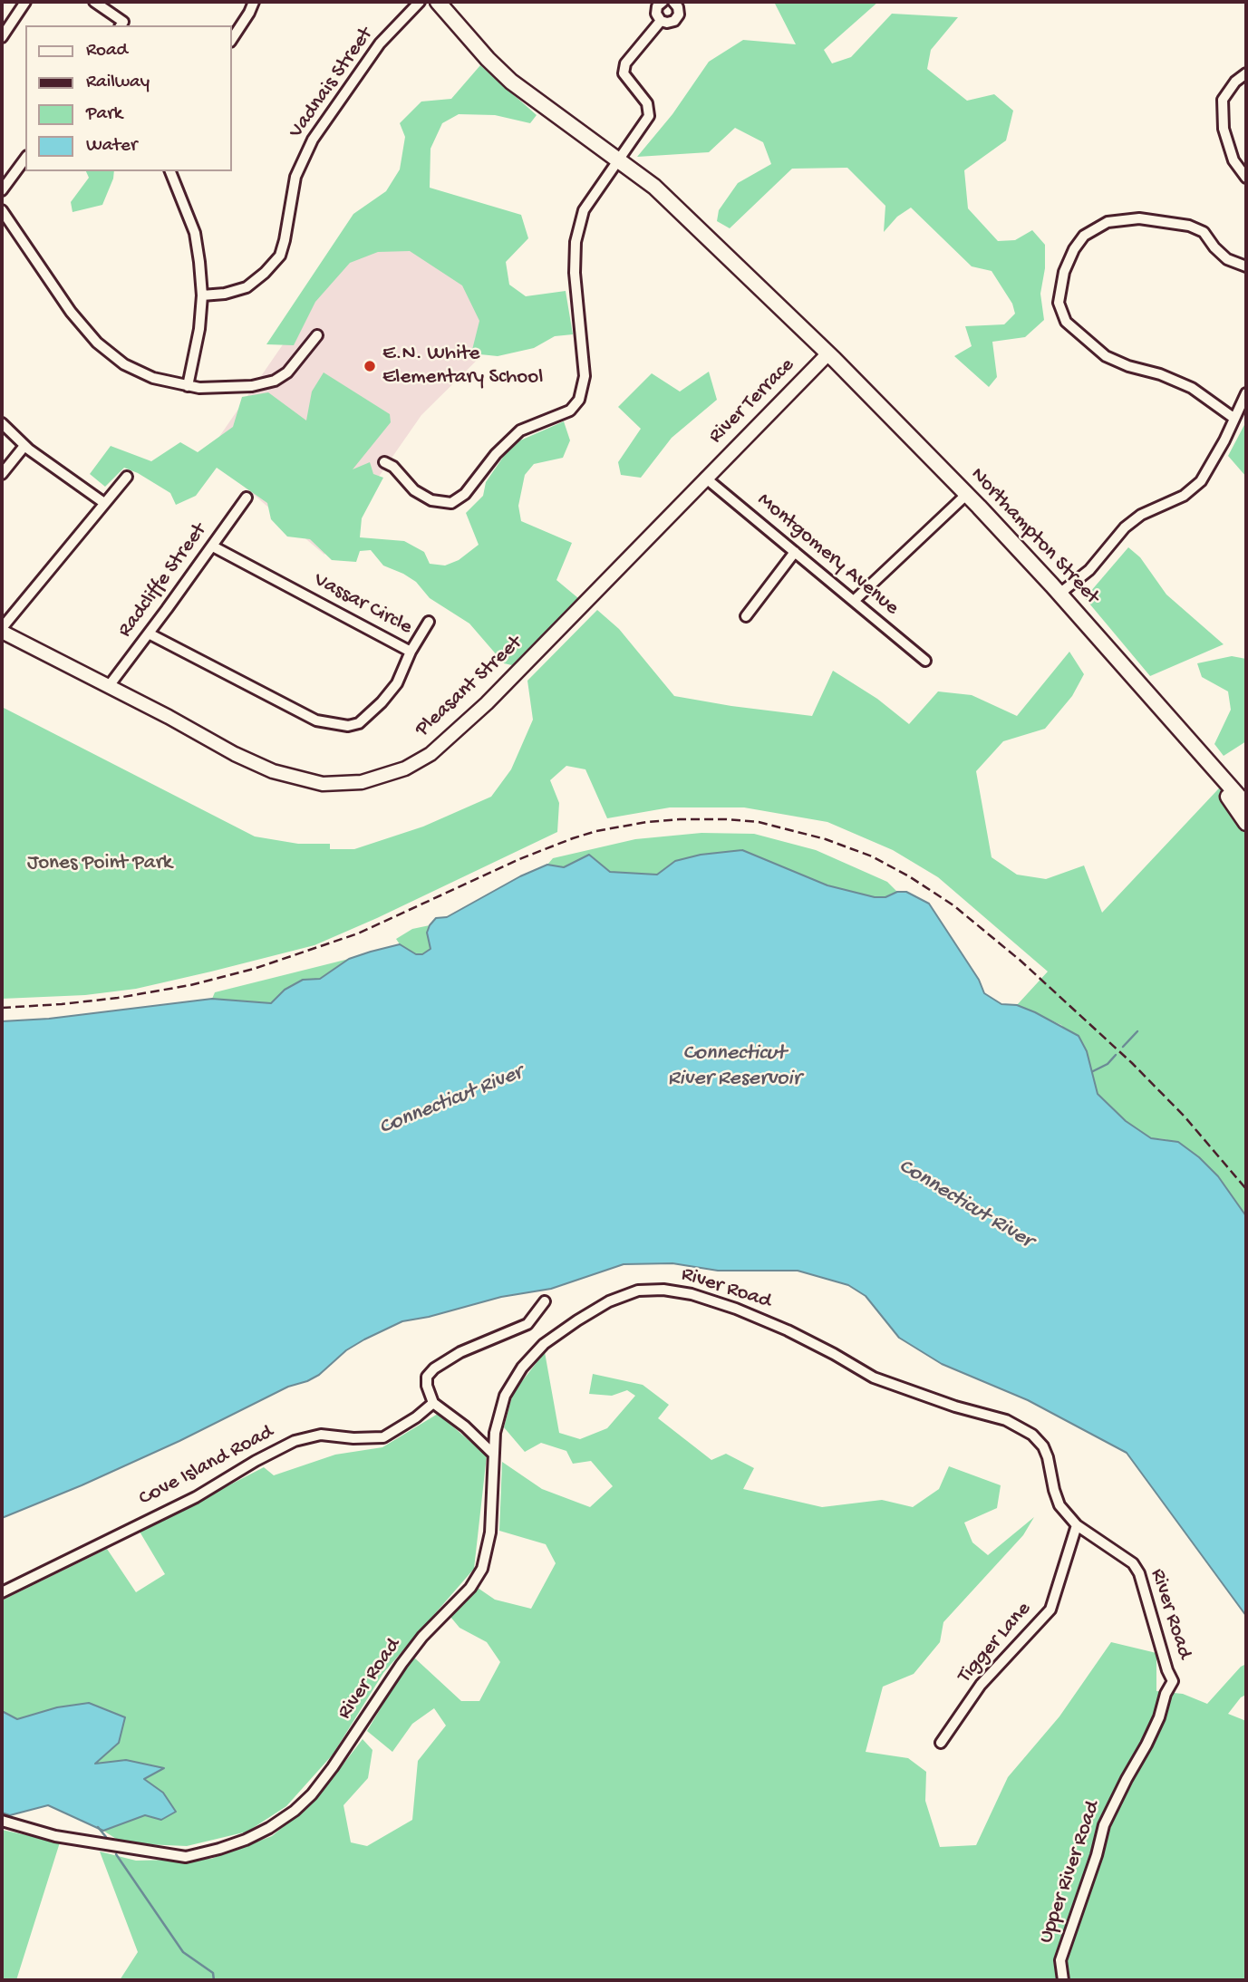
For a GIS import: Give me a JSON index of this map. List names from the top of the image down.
{
  "streets": {
    "main road": ["Northampton Street"],
    "street": [
      "Vadnais Street",
      "River Terrace",
      "Montgomery Avenue",
      "Radcliffe Street",
      "Vassar Circle",
      "Pleasant Street",
      "River Road",
      "Cove Island Road",
      "Tigger Lane",
      "Upper River Road"
    ]
  },
  "crossings": [
    ["River Terrace", "Northampton Street"],
    ["River Terrace", "Montgomery Avenue"],
    ["River Terrace", "Pleasant Street"],
    ["Montgomery Avenue", "Pleasant Street"],
    ["Radcliffe Street", "Vassar Circle"],
    ["Radcliffe Street", "Pleasant Street"],
    ["River Road", "Tigger Lane"],
    ["River Road", "Upper River Road"]
  ],
  "water": ["Connecticut River Reservoir", "Connecticut River"],
  "parks": ["Jones Point Park"],
  "places": ["E.N. White Elementary School"],
  "legend": [
    "Road",
    "Railway",
    "Park",
    "Water"
  ]
}
